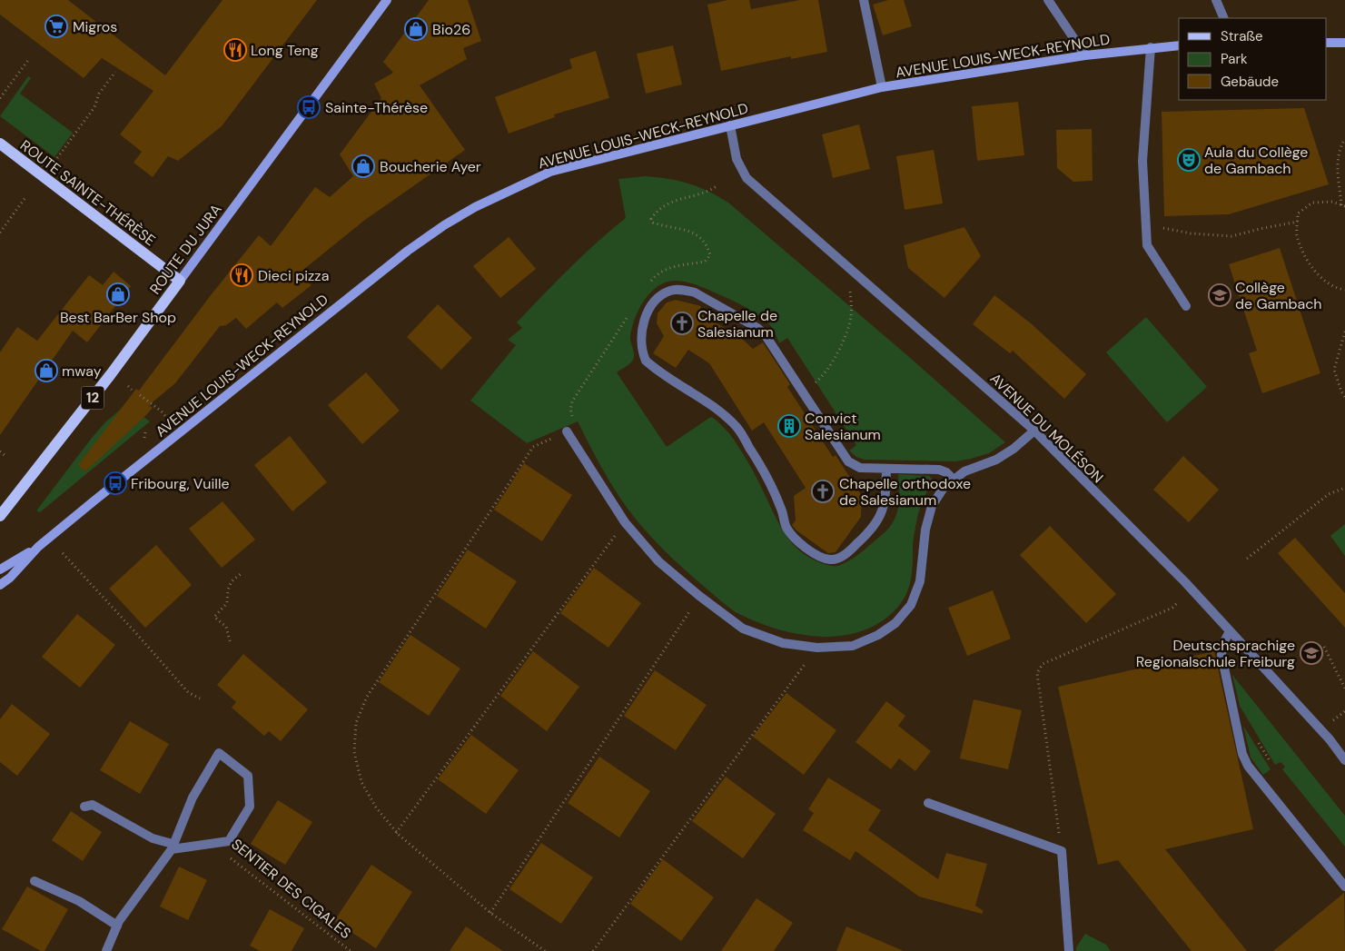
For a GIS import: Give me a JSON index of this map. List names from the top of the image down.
{
  "streets": {
    "main road": [
      "AVENUE LOUIS-WECK-REYNOLD",
      "ROUTE SAINTE-THÉRÈSE",
      "ROUTE DU JURA",
      "12"
    ],
    "street": ["AVENUE DU MOLÉSON"],
    "path": ["SENTIER DES CIGALES"]
  },
  "crossings": [
    ["AVENUE LOUIS-WECK-REYNOLD", "AVENUE DU MOLÉSON"],
    ["ROUTE SAINTE-THÉRÈSE", "ROUTE DU JURA"]
  ],
  "places": {
    "supermarket": ["Migros"],
    "shop": [
      "Bio26",
      "Boucherie Ayer",
      "Best BarBer Shop",
      "mway"
    ],
    "restaurant": ["Long Teng", "Dieci pizza"],
    "bus stop": ["Sainte-Thérèse", "Fribourg, Vuille"],
    "theatre": ["Aula du Collège de Gambach"],
    "school or university": ["Collège de Gambach", "Deutschsprachige Regionalschule Freiburg"],
    "church": ["Chapelle de Salesianum", "Chapelle orthodoxe de Salesianum"],
    "building": ["Convict Salesianum"]
  },
  "legend": ["Straße", "Park", "Gebäude"]
}
